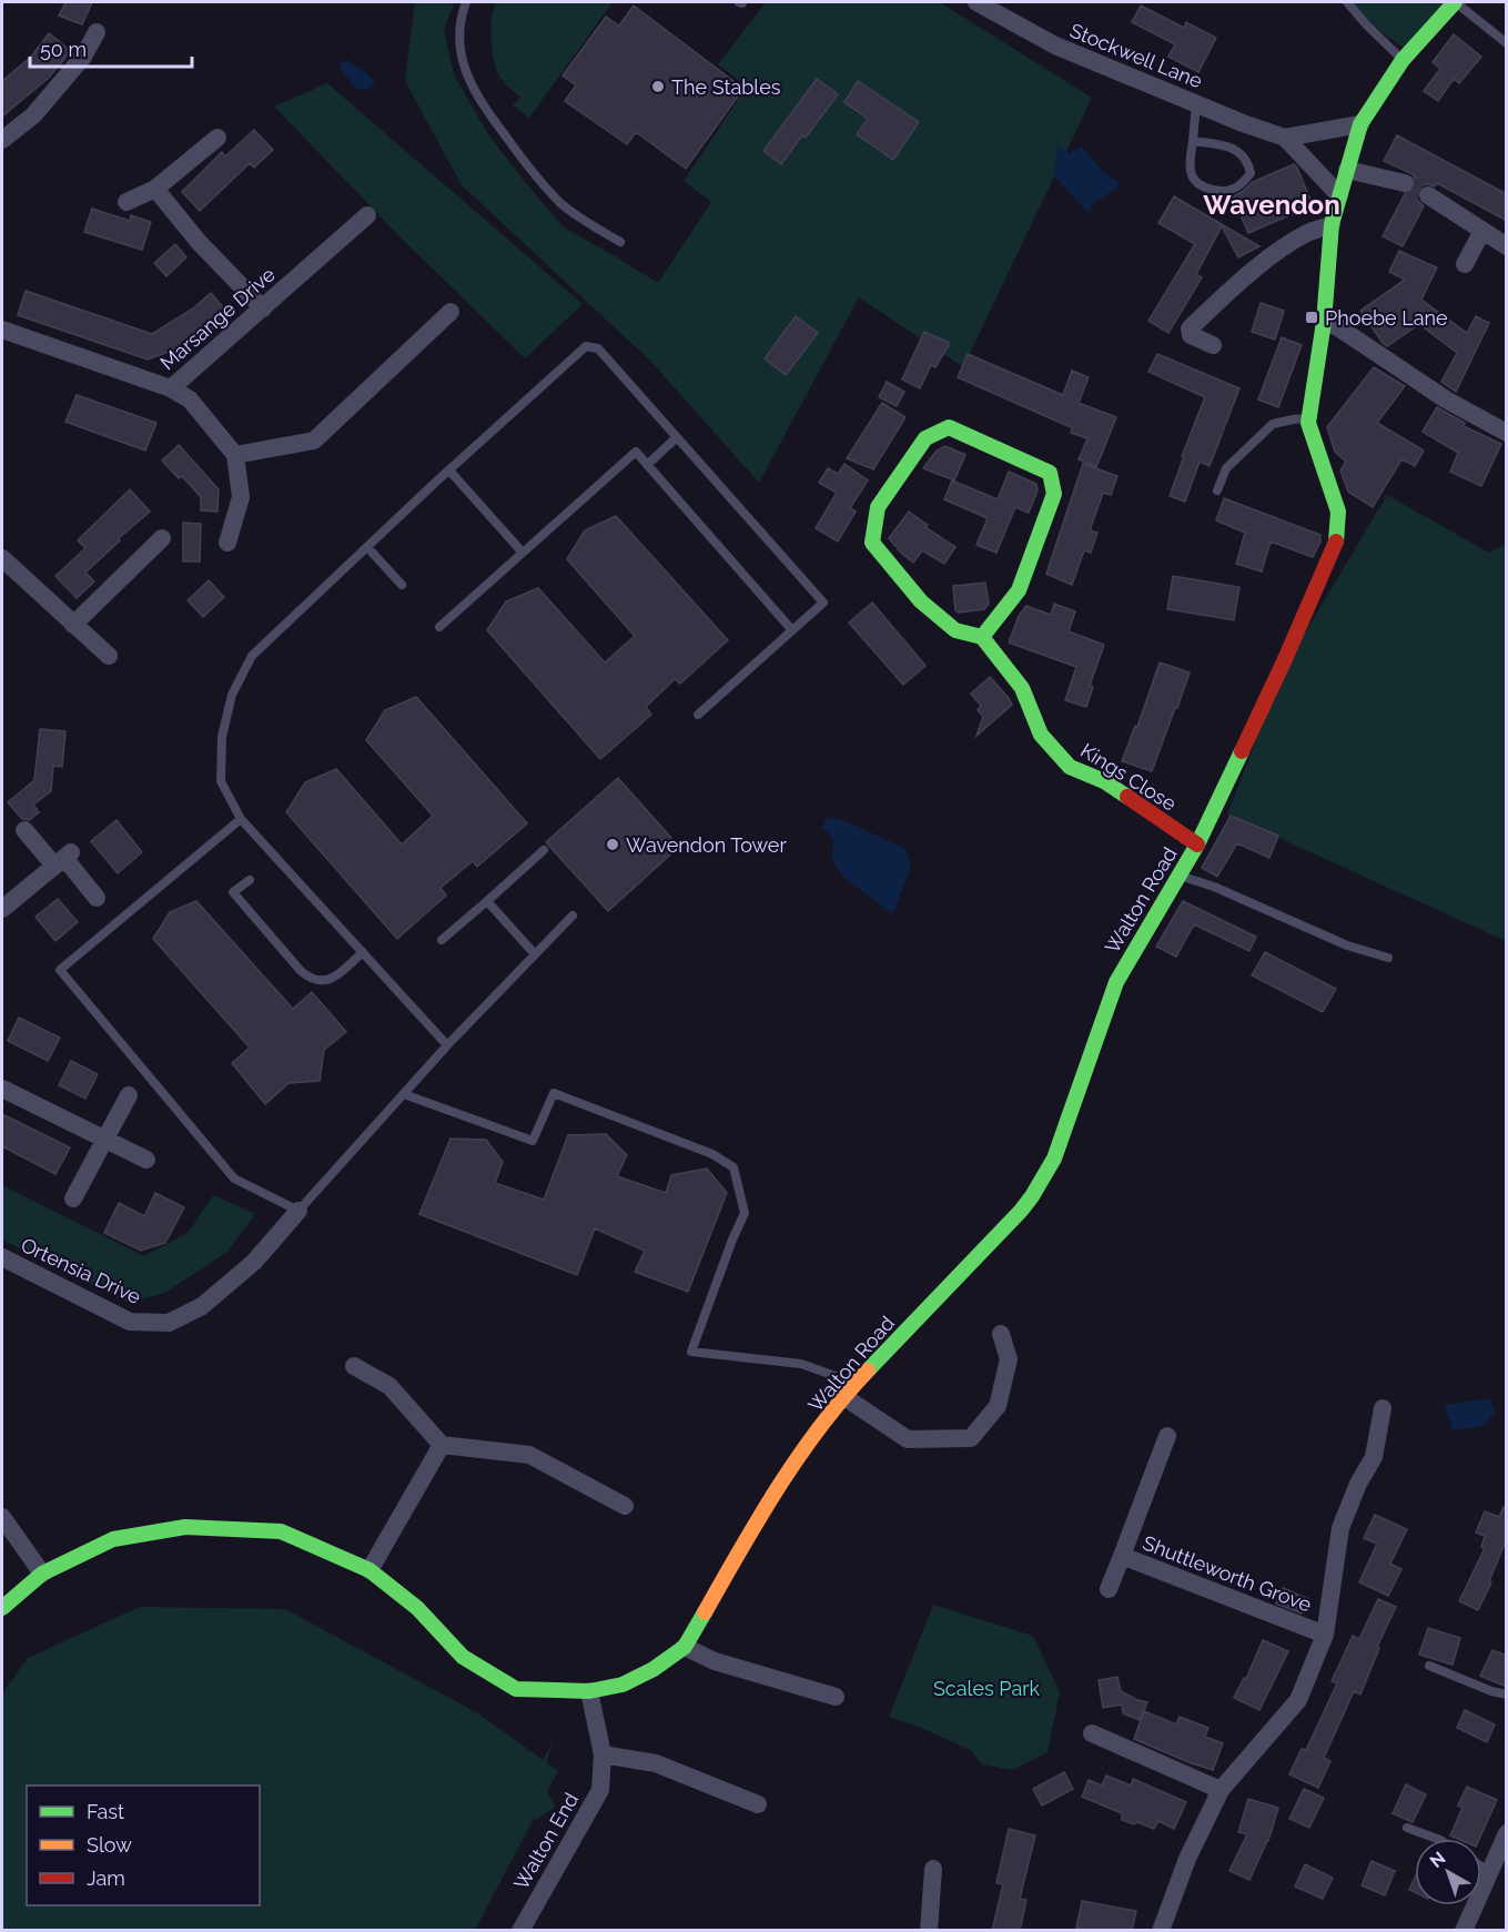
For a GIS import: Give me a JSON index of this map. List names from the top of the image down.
{
  "streets": {
    "street": [
      "Stockwell Lane",
      "Marsange Drive",
      "Kings Close",
      "Walton Road",
      "Ortensia Drive",
      "Shuttleworth Grove",
      "Walton End"
    ]
  },
  "crossings": [
    ["Stockwell Lane", "Walton Road"],
    ["Kings Close", "Walton Road"],
    ["Walton Road", "Walton End"]
  ],
  "districts": ["Wavendon"],
  "parks": ["Scales Park"],
  "places": {
    "other": ["The Stables", "Wavendon Tower"],
    "transit": ["Phoebe Lane"]
  },
  "legend": ["Fast", "Slow", "Jam"],
  "scale_bar": "50 m",
  "north": "top left"
}
